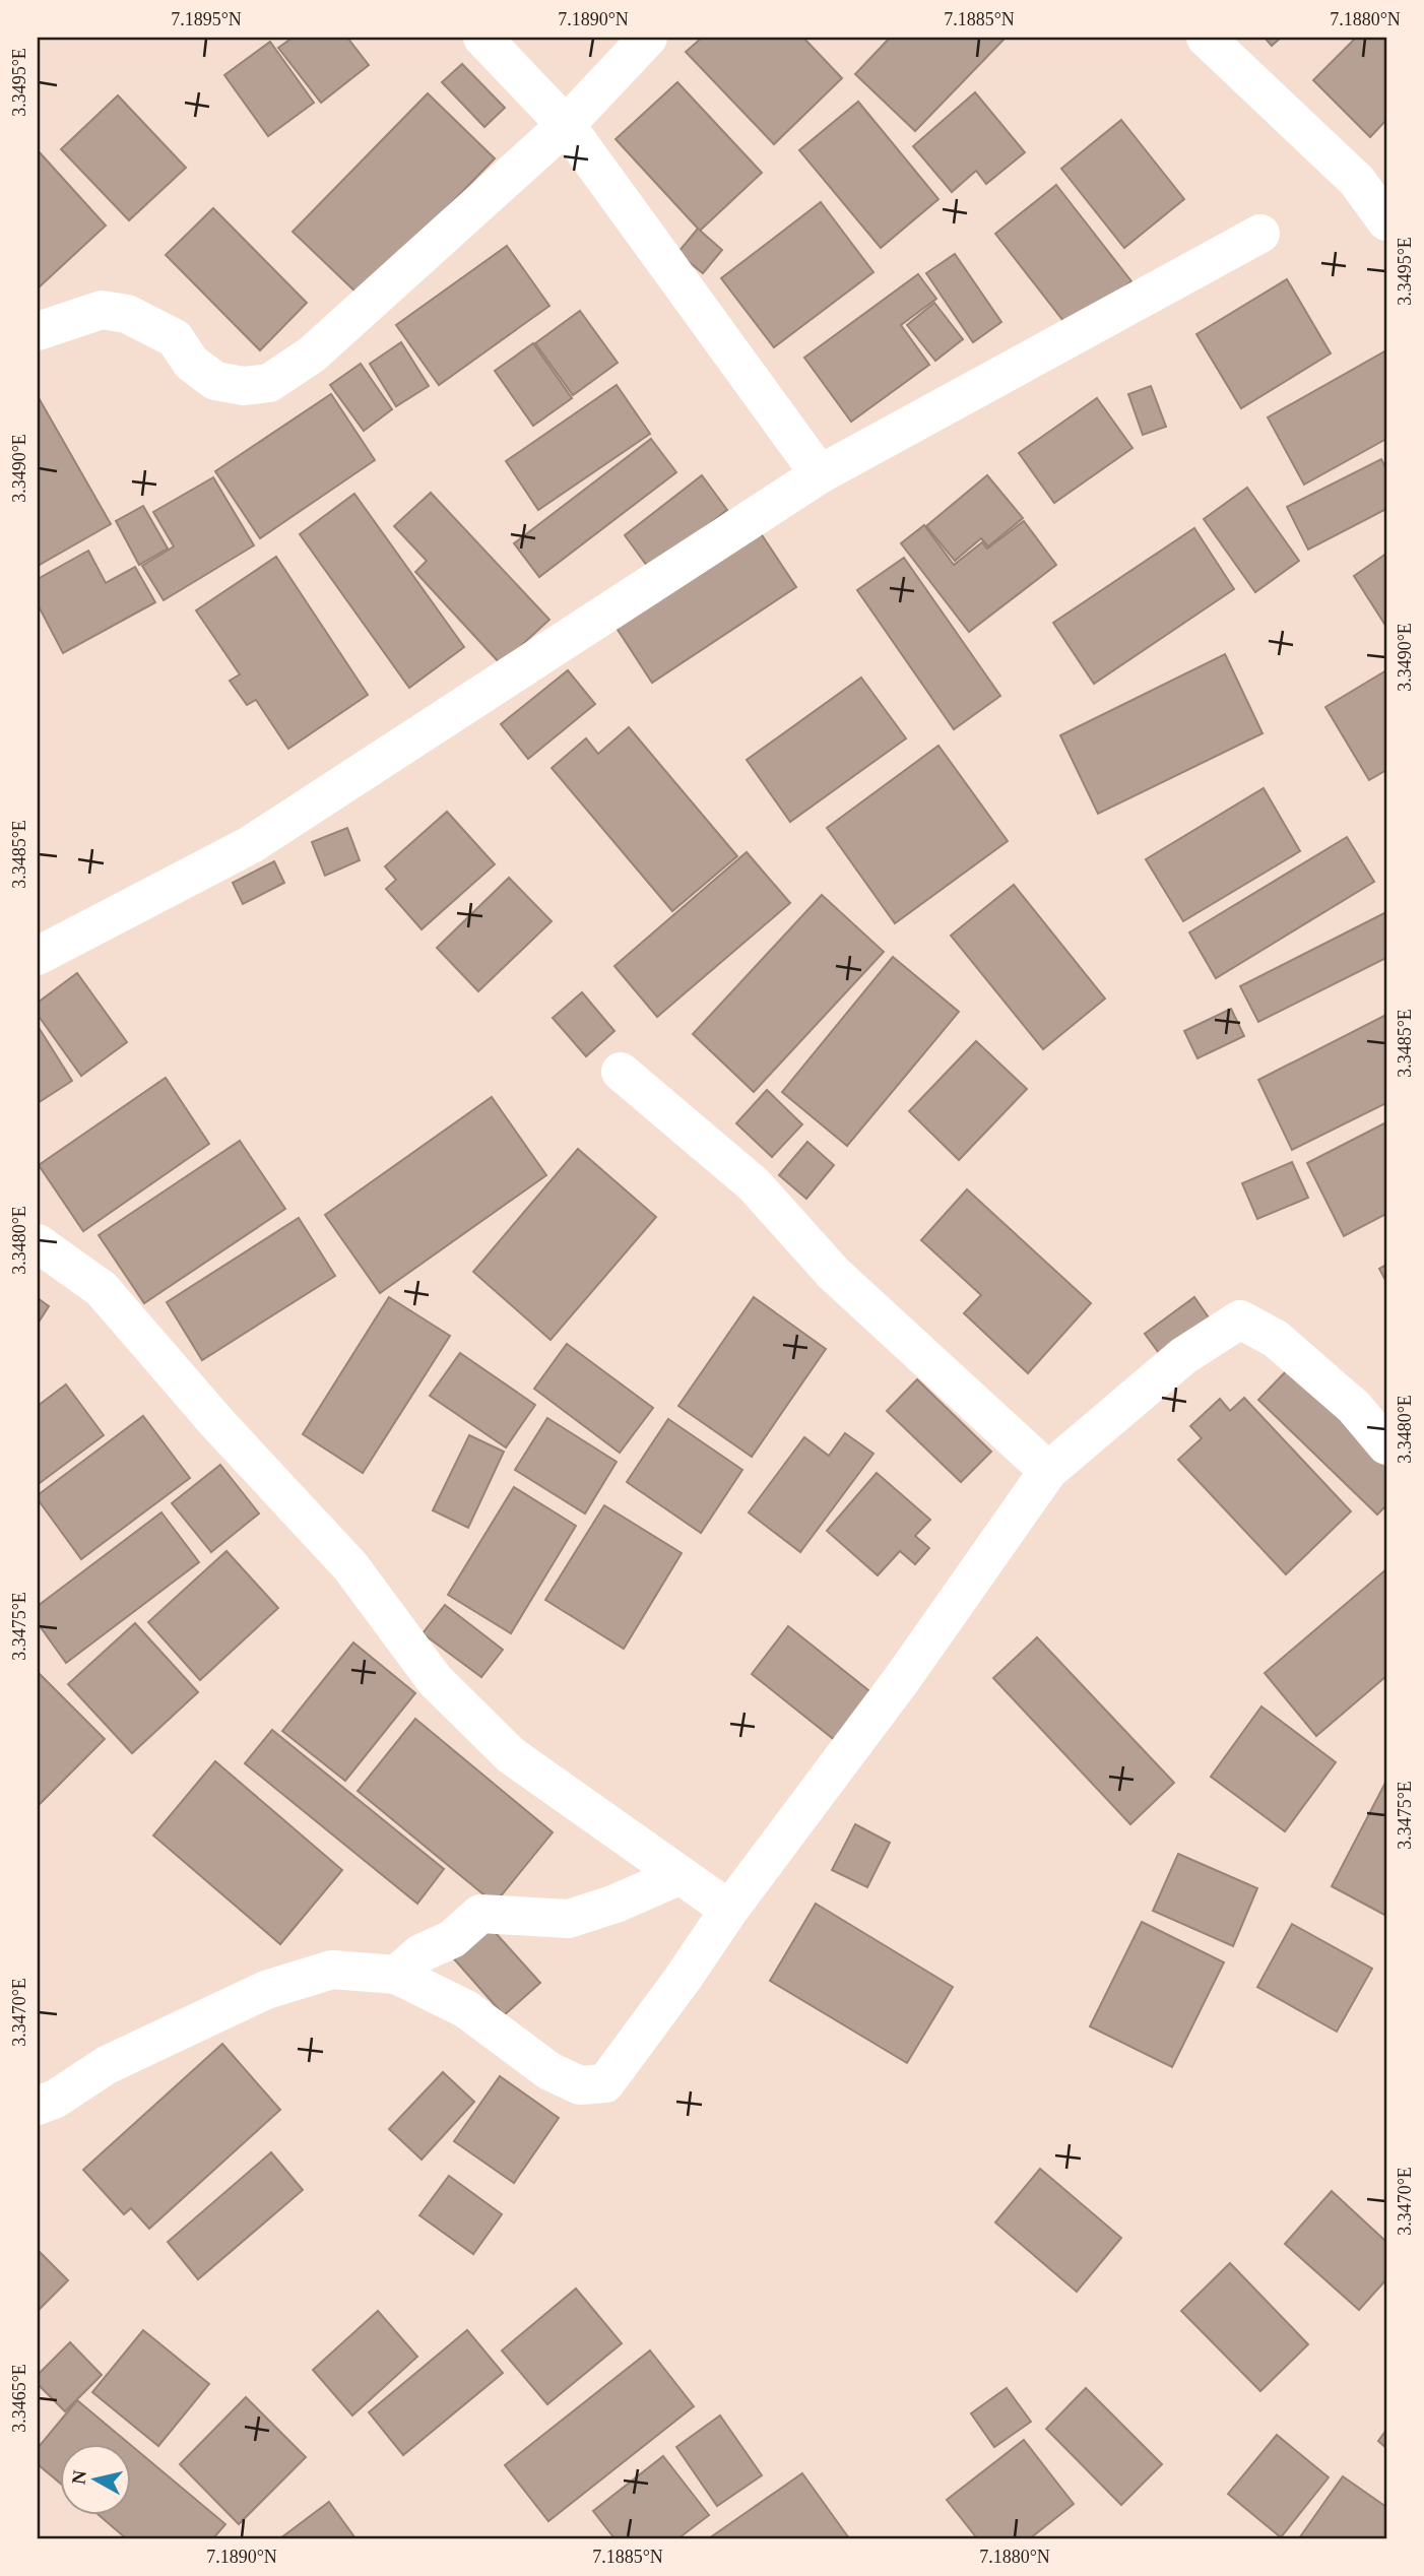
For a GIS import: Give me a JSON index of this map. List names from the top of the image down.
{
  "north": "left",
  "coordinates": [
    "7.1895°N",
    "7.1890°N",
    "7.1885°N",
    "7.1880°N",
    "3.3495°E",
    "3.3490°E",
    "3.3485°E",
    "3.3480°E",
    "3.3475°E",
    "3.3470°E",
    "3.3465°E"
  ]
}
